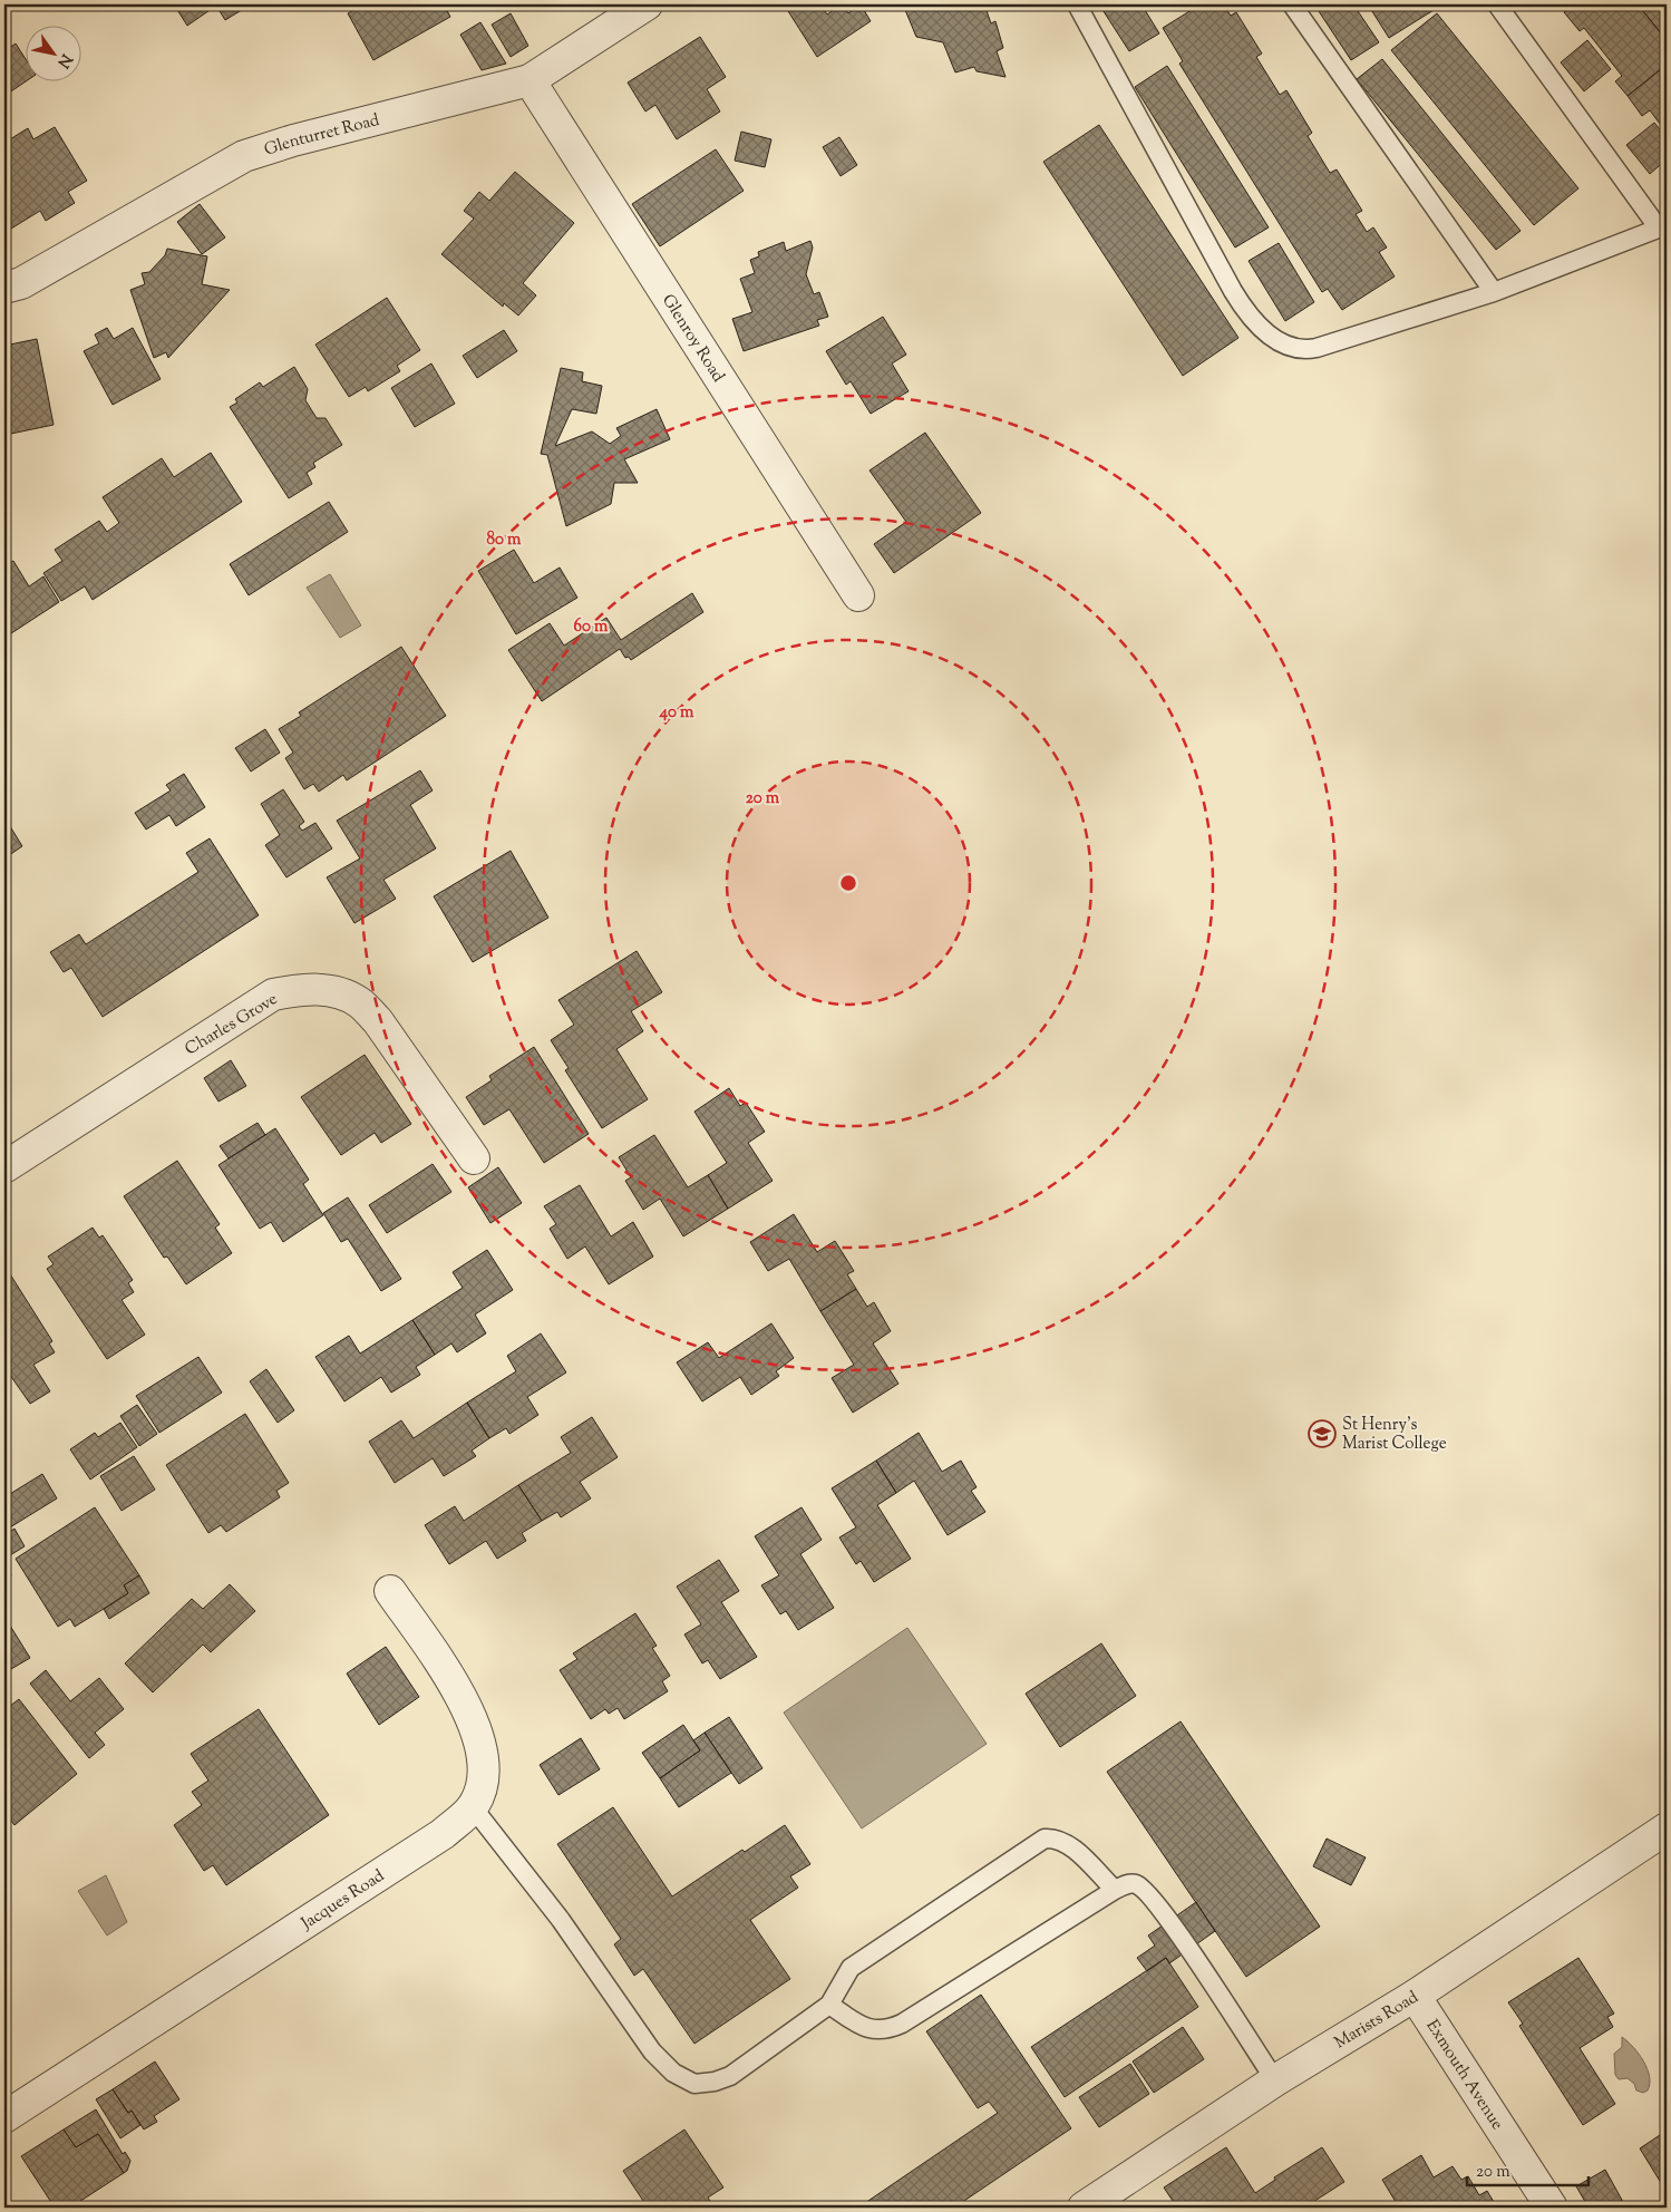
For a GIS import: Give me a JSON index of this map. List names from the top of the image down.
{
  "streets": {
    "street": [
      "Glenturret Road",
      "Glenroy Road",
      "Charles Grove",
      "Jacques Road",
      "Marists Road",
      "Exmouth Avenue"
    ]
  },
  "crossings": [
    ["Glenturret Road", "Glenroy Road"],
    ["Marists Road", "Exmouth Avenue"]
  ],
  "places": {
    "school or university": ["St Henry's Marist College"]
  },
  "scale_bar": "20 m",
  "north": "bottom right",
  "rings": [
    "80 m",
    "60 m",
    "40 m",
    "20 m"
  ]
}
